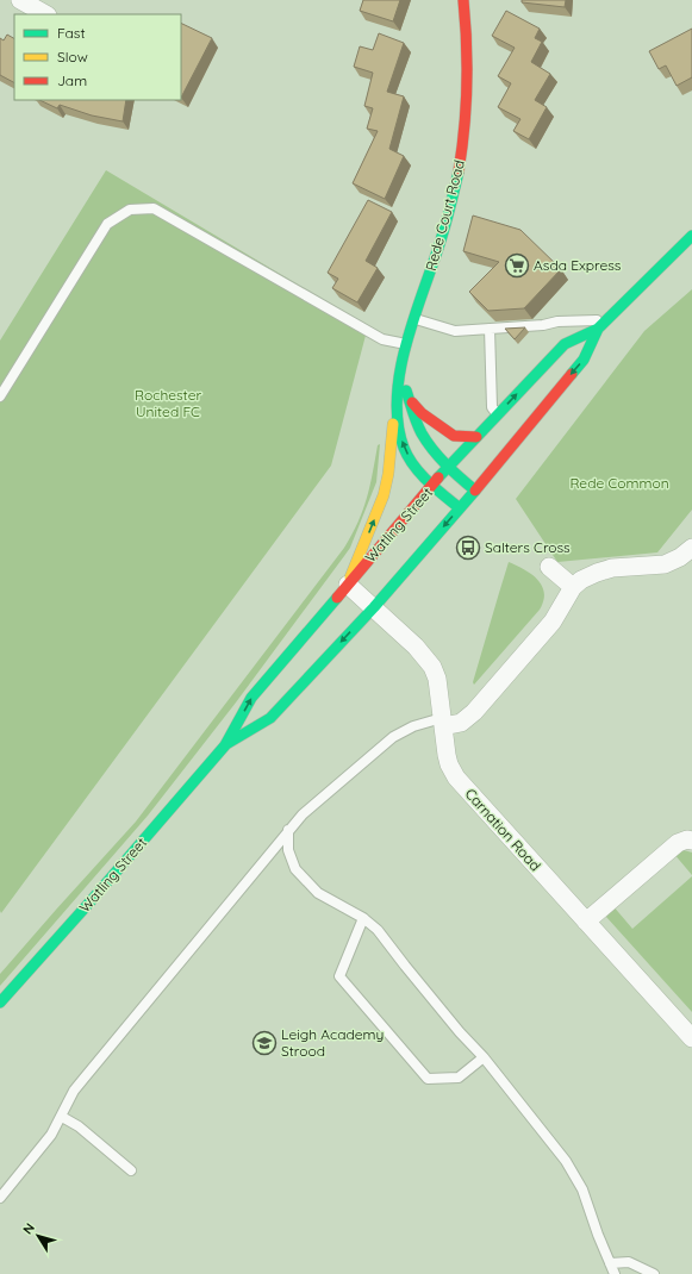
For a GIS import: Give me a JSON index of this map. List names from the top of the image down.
{
  "streets": {
    "main road": ["Rede Court Road", "Watling Street"],
    "street": ["Carnation Road"]
  },
  "crossings": [
    ["Rede Court Road", "Watling Street"],
    ["Watling Street", "Carnation Road"]
  ],
  "parks": ["Rochester United FC", "Rede Common"],
  "places": {
    "supermarket": ["Asda Express"],
    "bus stop": ["Salters Cross"],
    "school or university": ["Leigh Academy Strood"]
  },
  "legend": ["Fast", "Slow", "Jam"],
  "north": "top left"
}
